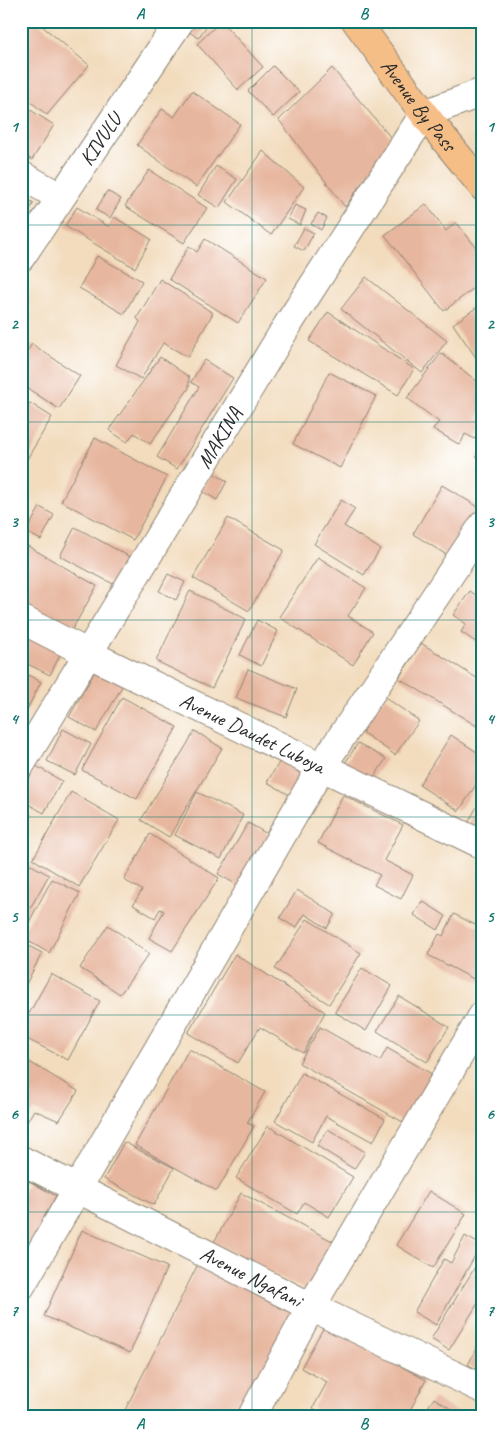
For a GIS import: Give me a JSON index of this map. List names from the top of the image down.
{
  "streets": {
    "highway": ["Avenue By Pass"],
    "street": [
      "KIVULU",
      "MAKINA",
      "Avenue Daudet Luboya",
      "Avenue Ngafani"
    ]
  },
  "crossings": [
    ["Avenue By Pass", "MAKINA"],
    ["MAKINA", "Avenue Daudet Luboya"]
  ],
  "grid": {
    "columns": ["A", "B"],
    "rows": [
      "1",
      "2",
      "3",
      "4",
      "5",
      "6",
      "7"
    ]
  }
}
